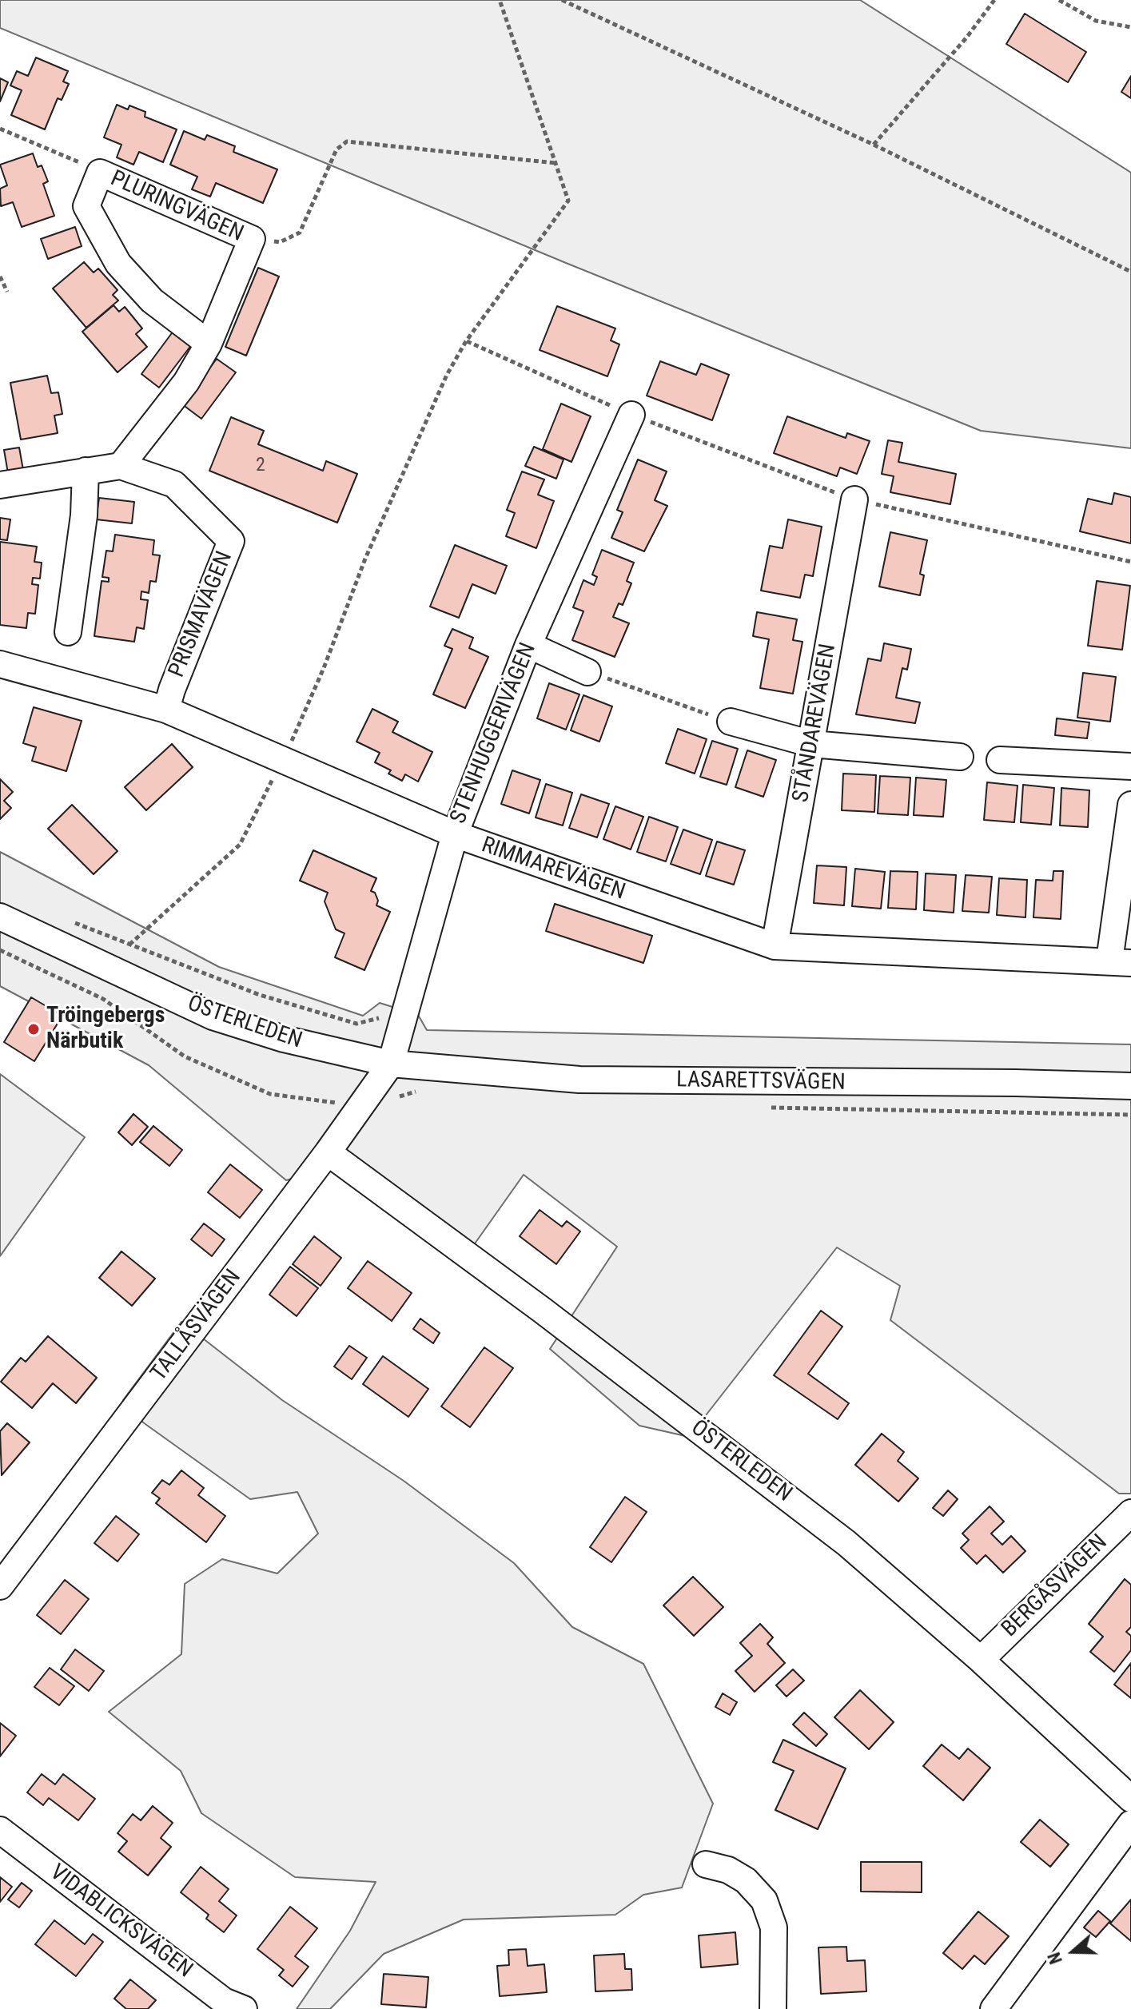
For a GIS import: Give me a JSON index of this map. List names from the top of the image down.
{
  "streets": {
    "street": [
      "PLURINGVÄGEN",
      "PRISMAVÄGEN",
      "STÅNDAREVÄGEN",
      "STENHUGGERIVÄGEN",
      "RIMMAREVÄGEN",
      "ÖSTERLEDEN",
      "LASARETTSVÄGEN",
      "TALLÅSVÄGEN",
      "BERGÅSVÄGEN",
      "VIDABLICKSVÄGEN"
    ]
  },
  "crossings": [
    ["PLURINGVÄGEN", "PRISMAVÄGEN"],
    ["PRISMAVÄGEN", "RIMMAREVÄGEN"],
    ["STÅNDAREVÄGEN", "RIMMAREVÄGEN"],
    ["STENHUGGERIVÄGEN", "RIMMAREVÄGEN"],
    ["STENHUGGERIVÄGEN", "ÖSTERLEDEN"],
    ["STENHUGGERIVÄGEN", "LASARETTSVÄGEN"],
    ["STENHUGGERIVÄGEN", "TALLÅSVÄGEN"],
    ["ÖSTERLEDEN", "LASARETTSVÄGEN"],
    ["ÖSTERLEDEN", "TALLÅSVÄGEN"],
    ["ÖSTERLEDEN", "BERGÅSVÄGEN"],
    ["LASARETTSVÄGEN", "TALLÅSVÄGEN"]
  ],
  "places": ["Tröingebergs Närbutik"],
  "house_numbers": ["2"],
  "north": "left"
}
